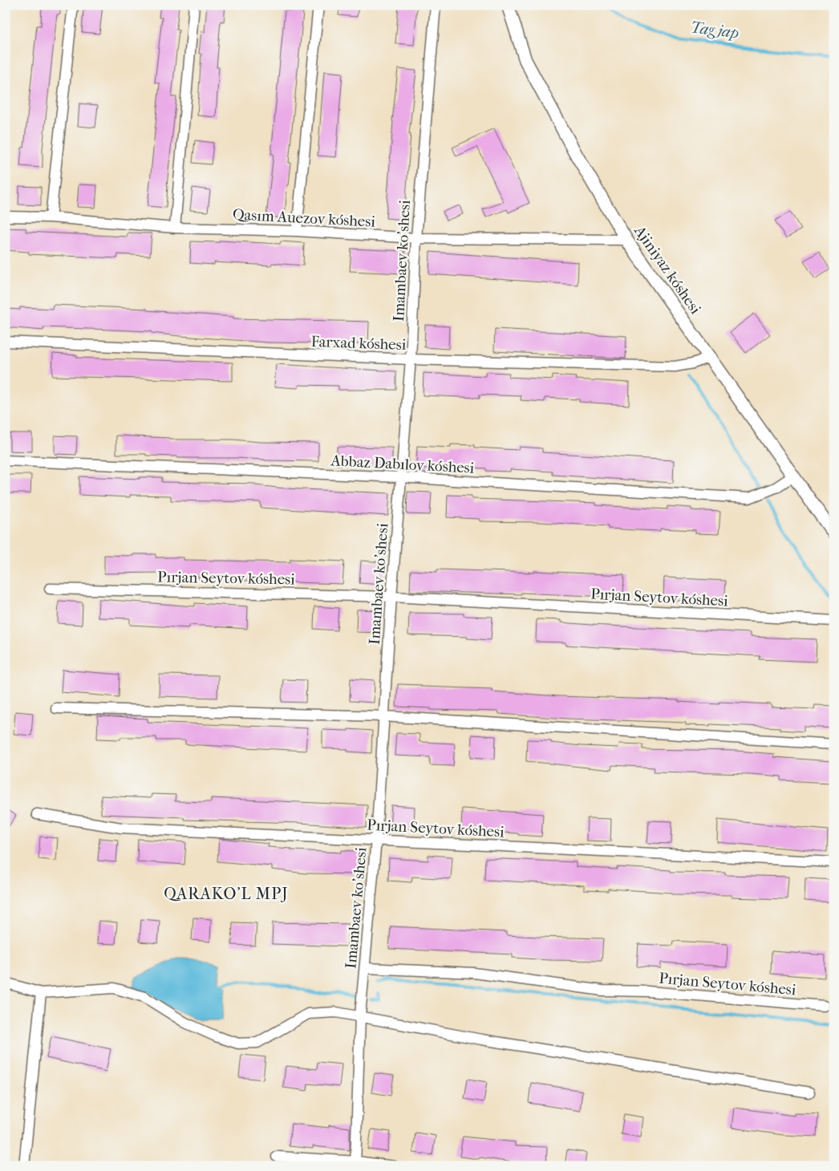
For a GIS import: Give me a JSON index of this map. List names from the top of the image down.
{
  "streets": {
    "street": [
      "Qasım Auezov kóshesi",
      "Imambaev ko'shesi",
      "Ajiniyaz kóshesi",
      "Farxad kóshesi",
      "Abbaz Dabılov kóshesi",
      "Pırjan Seytov kóshesi"
    ]
  },
  "crossings": [
    ["Qasım Auezov kóshesi", "Imambaev ko'shesi"],
    ["Qasım Auezov kóshesi", "Ajiniyaz kóshesi"],
    ["Imambaev ko'shesi", "Farxad kóshesi"],
    ["Imambaev ko'shesi", "Abbaz Dabılov kóshesi"],
    ["Imambaev ko'shesi", "Pırjan Seytov kóshesi"],
    ["Ajiniyaz kóshesi", "Farxad kóshesi"],
    ["Ajiniyaz kóshesi", "Abbaz Dabılov kóshesi"]
  ],
  "districts": ["QARAKO'L MPJ"],
  "water": ["Tag jap"]
}
